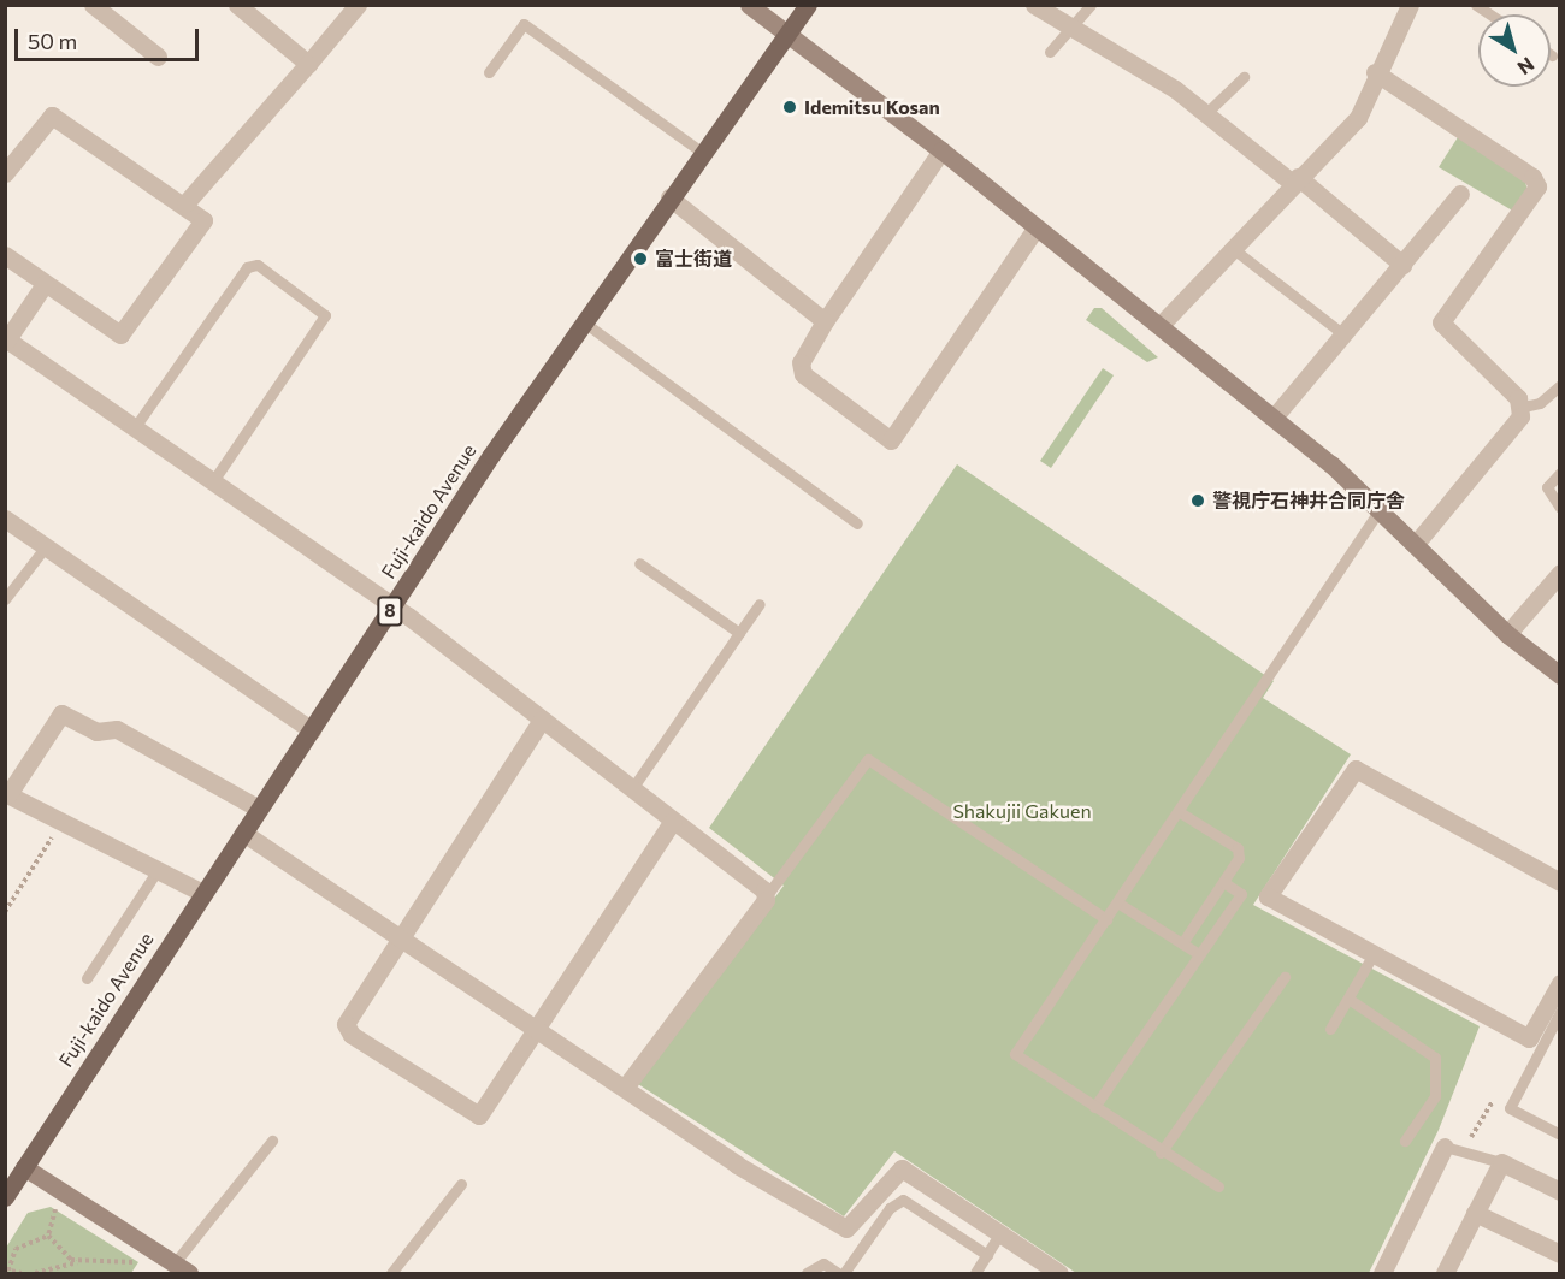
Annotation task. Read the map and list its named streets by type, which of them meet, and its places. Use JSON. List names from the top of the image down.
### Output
{
  "streets": {
    "main road": ["Fuji-kaido Avenue", "8"]
  },
  "parks": ["Shakujii Gakuen"],
  "places": ["Idemitsu Kosan", "富士街道", "警視庁石神井合同庁舎"],
  "scale_bar": "50 m",
  "north": "bottom right"
}
